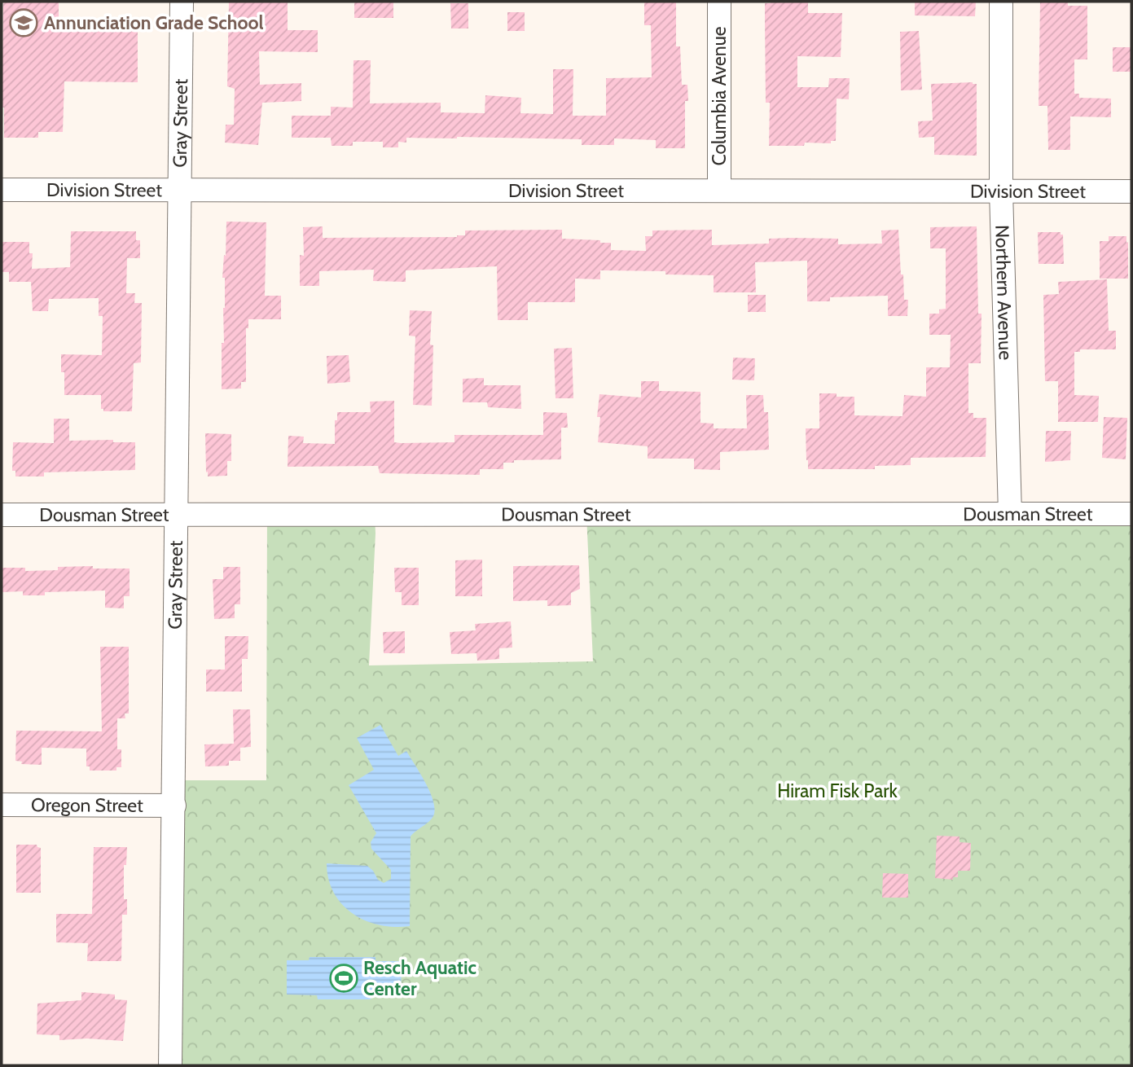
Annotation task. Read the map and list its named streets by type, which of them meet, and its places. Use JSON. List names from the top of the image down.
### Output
{
  "streets": {
    "street": [
      "Columbia Avenue",
      "Gray Street",
      "Division Street",
      "Northern Avenue",
      "Dousman Street",
      "Oregon Street"
    ]
  },
  "crossings": [
    ["Columbia Avenue", "Division Street"],
    ["Gray Street", "Division Street"],
    ["Gray Street", "Dousman Street"],
    ["Gray Street", "Oregon Street"],
    ["Division Street", "Northern Avenue"],
    ["Northern Avenue", "Dousman Street"]
  ],
  "parks": ["Hiram Fisk Park"],
  "places": {
    "school or university": ["Annunciation Grade School"],
    "sports": ["Resch Aquatic Center"]
  }
}
